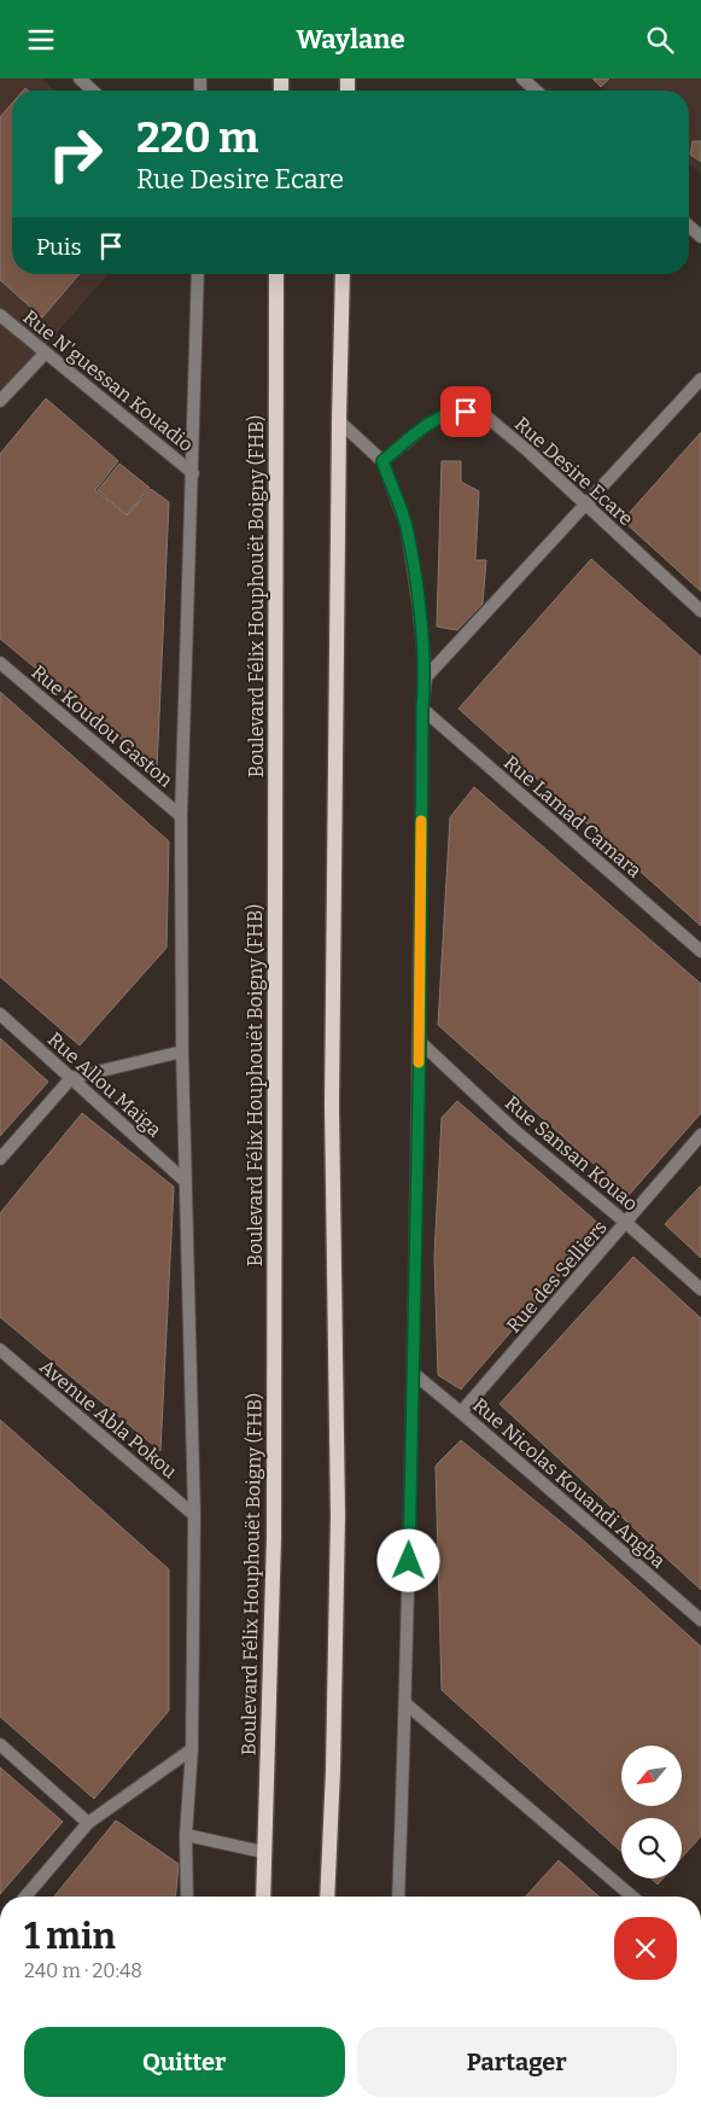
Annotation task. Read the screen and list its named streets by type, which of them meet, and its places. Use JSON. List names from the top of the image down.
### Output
{
  "streets": {
    "main road": ["Boulevard Félix Houphouët Boigny (FHB)"],
    "street": [
      "Rue N'guessan Kouadio",
      "Rue Desire Ecare",
      "Rue Koudou Gaston",
      "Rue Lamad Camara",
      "Rue Allou Maïga",
      "Rue Sansan Kouao",
      "Rue des Selliers",
      "Avenue Abla Pokou",
      "Rue Nicolas Kouandi Angba"
    ]
  },
  "crossings": [
    ["Rue Sansan Kouao", "Rue des Selliers"],
    ["Rue des Selliers", "Rue Nicolas Kouandi Angba"]
  ],
  "north": "bottom left",
  "page": {
    "header": "Waylane",
    "turn": ["220 m", "Rue Desire Ecare"],
    "then": "Puis",
    "heading": ["1 min", "240 m · 20:48"],
    "buttons": ["Quitter", "Partager"]
  }
}
